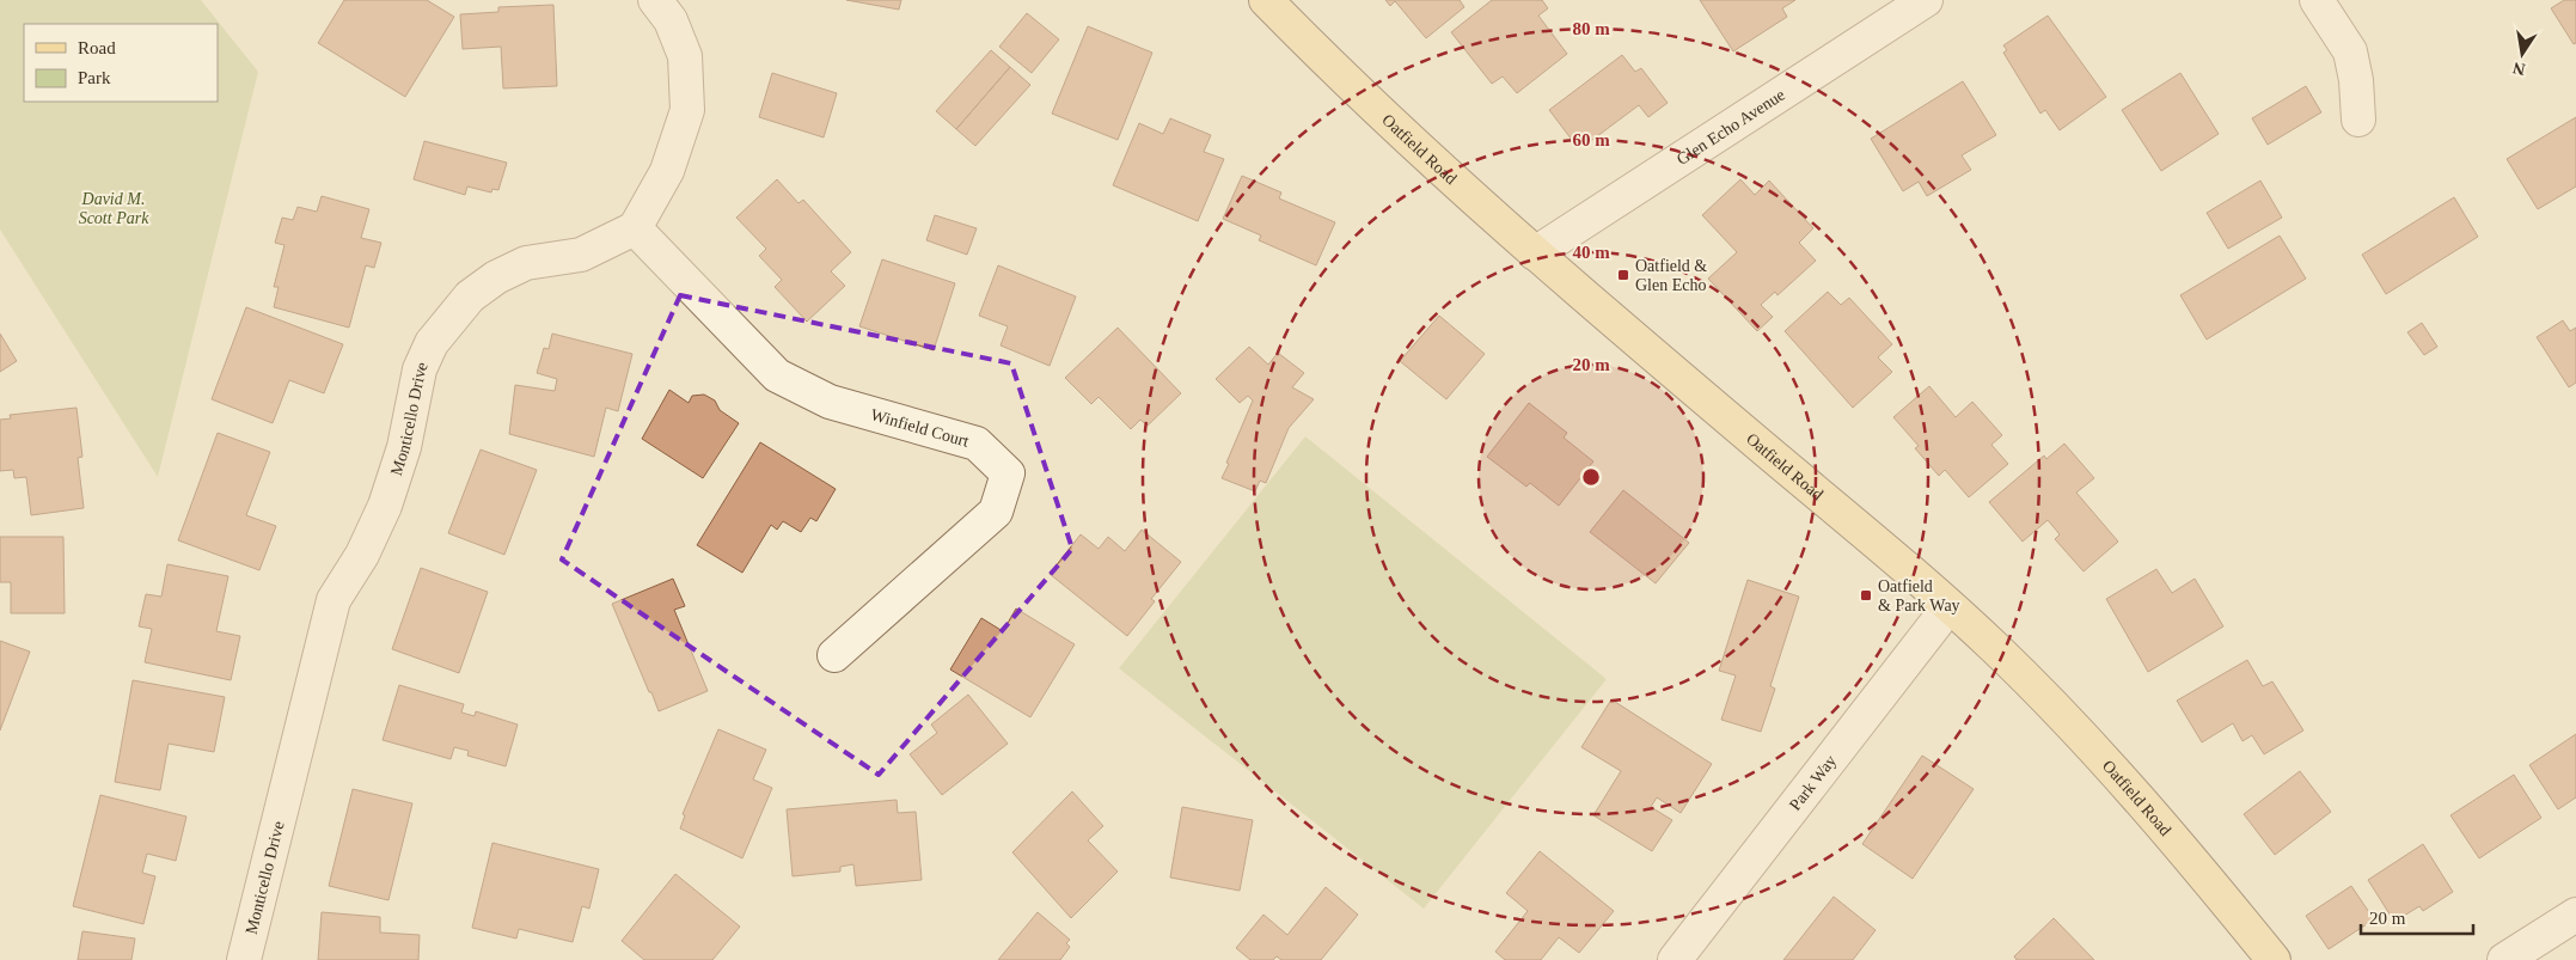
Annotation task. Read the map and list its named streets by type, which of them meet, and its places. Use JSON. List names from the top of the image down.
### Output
{
  "streets": {
    "main road": ["Oatfield Road"],
    "street": [
      "Glen Echo Avenue",
      "Monticello Drive",
      "Winfield Court",
      "Park Way"
    ]
  },
  "crossings": [
    ["Glen Echo Avenue", "Oatfield Road"],
    ["Oatfield Road", "Park Way"],
    ["Monticello Drive", "Winfield Court"]
  ],
  "parks": ["David M. Scott Park"],
  "places": {
    "transit": ["Oatfield & Glen Echo", "Oatfield & Park Way"]
  },
  "legend": ["Road", "Park"],
  "scale_bar": "20 m",
  "north": "bottom",
  "rings": [
    "80 m",
    "60 m",
    "40 m",
    "20 m"
  ]
}
